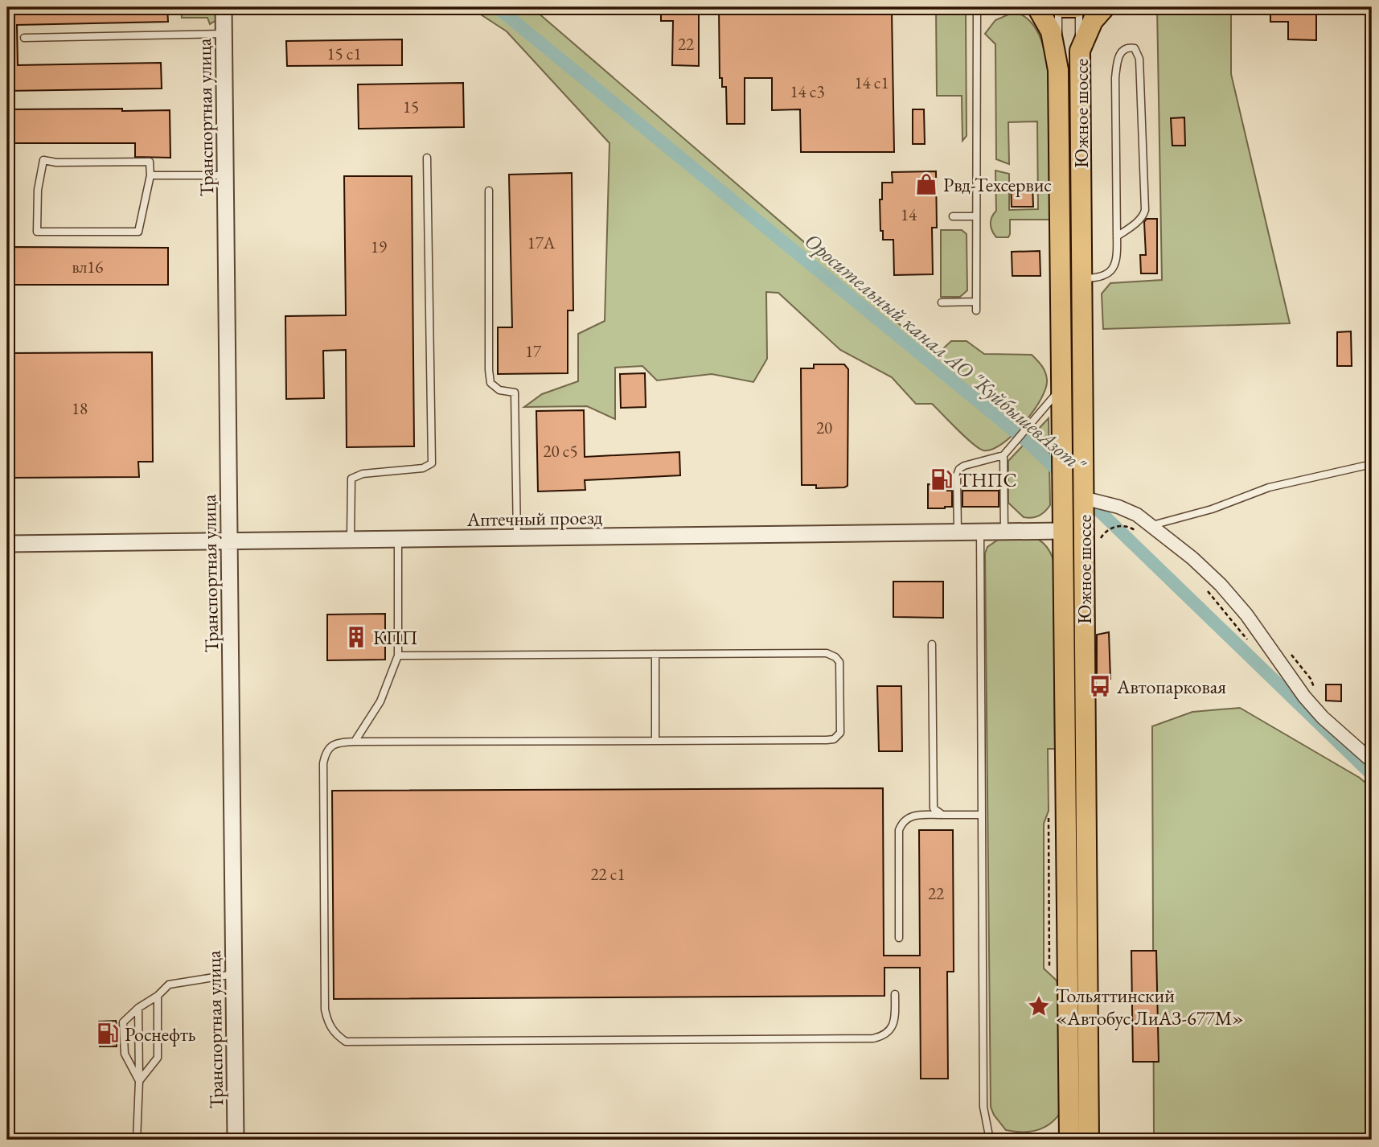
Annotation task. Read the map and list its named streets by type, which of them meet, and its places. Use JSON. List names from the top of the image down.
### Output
{
  "streets": {
    "main road": ["Южное шоссе"],
    "street": ["Транспортная улица", "Аптечный проезд"]
  },
  "crossings": [
    ["Южное шоссе", "Аптечный проезд"],
    ["Транспортная улица", "Аптечный проезд"]
  ],
  "water": ["Оросительный канал АО \"КуйбышевАзот\""],
  "places": {
    "shop": ["Рвд-Техсервис"],
    "fuel station": ["ТНПС", "Роснефть"],
    "building": ["КПП"],
    "bus stop": ["Автопарковая"],
    "place": ["Тольяттинский «Автобус ЛиАЗ-677М»"]
  },
  "house_numbers": [
    "22",
    "15 с1",
    "14 с1",
    "14 с3",
    "15",
    "14",
    "17А",
    "19",
    "вл16",
    "17",
    "18",
    "20",
    "20 с5",
    "22 с1",
    "22"
  ]
}
